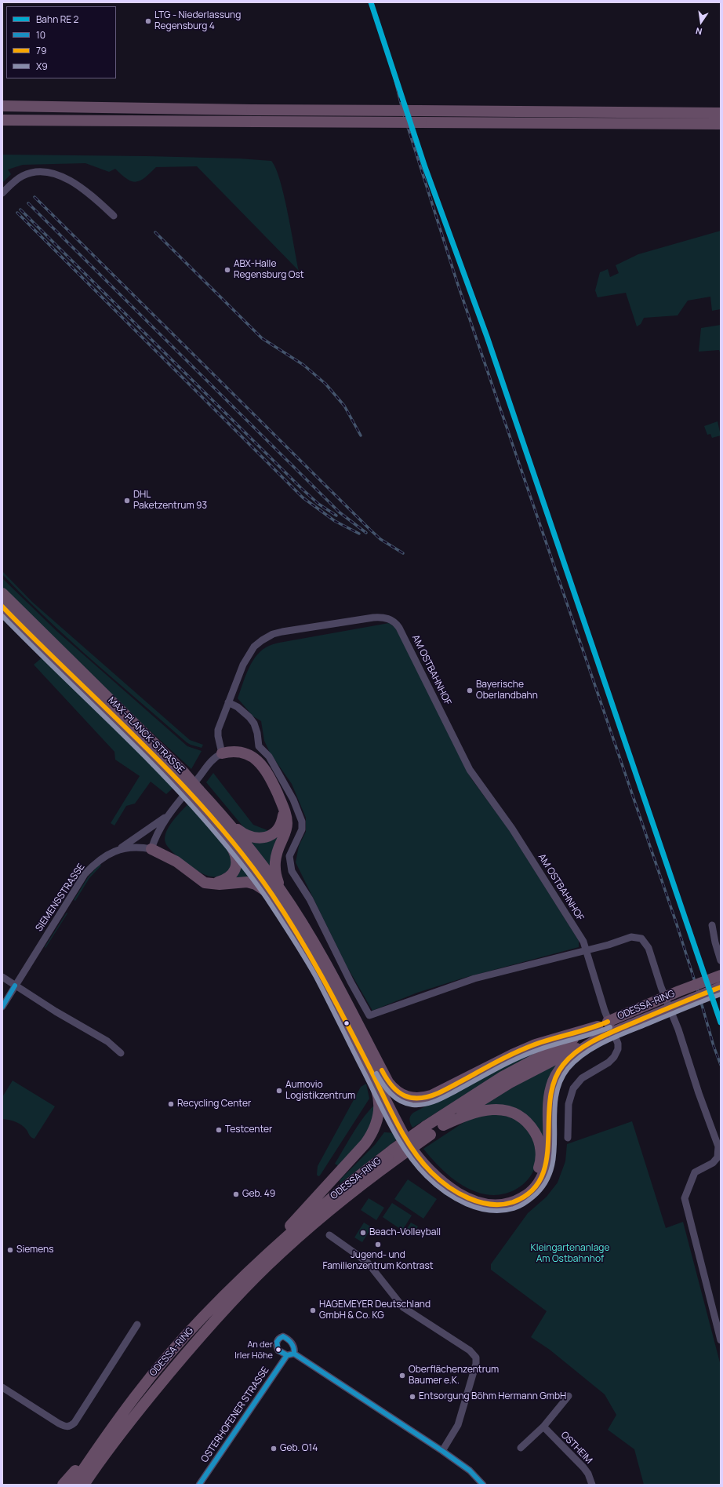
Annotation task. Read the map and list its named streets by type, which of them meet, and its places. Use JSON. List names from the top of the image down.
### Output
{
  "streets": {
    "highway": ["MAX-PLANCK-STRASSE", "ODESSA-RING"],
    "street": [
      "AM OSTBAHNHOF",
      "SIEMENSSTRASSE",
      "OSTERHOFENER STRASSE",
      "OSTHEIM"
    ]
  },
  "parks": ["Kleingartenanlage Am Ostbahnhof"],
  "places": [
    "LTG - Niederlassung Regensburg 4",
    "ABX-Halle Regensburg Ost",
    "DHL Paketzentrum 93",
    "Bayerische Oberlandbahn",
    "Aumovio Logistikzentrum",
    "Recycling Center",
    "Testcenter",
    "Geb. 49",
    "Beach-Volleyball",
    "Jugend- und Familienzentrum Kontrast",
    "Siemens",
    "HAGEMEYER Deutschland GmbH & Co. KG",
    "An der Irler Höhe",
    "Oberflächenzentrum Baumer e.K.",
    "Entsorgung Böhm Hermann GmbH",
    "Geb. O14"
  ],
  "lines": ["transit line 79", "transit line X9", "transit line 10"],
  "legend": [
    "Bahn RE 2",
    "10",
    "79",
    "X9"
  ],
  "north": "bottom"
}
